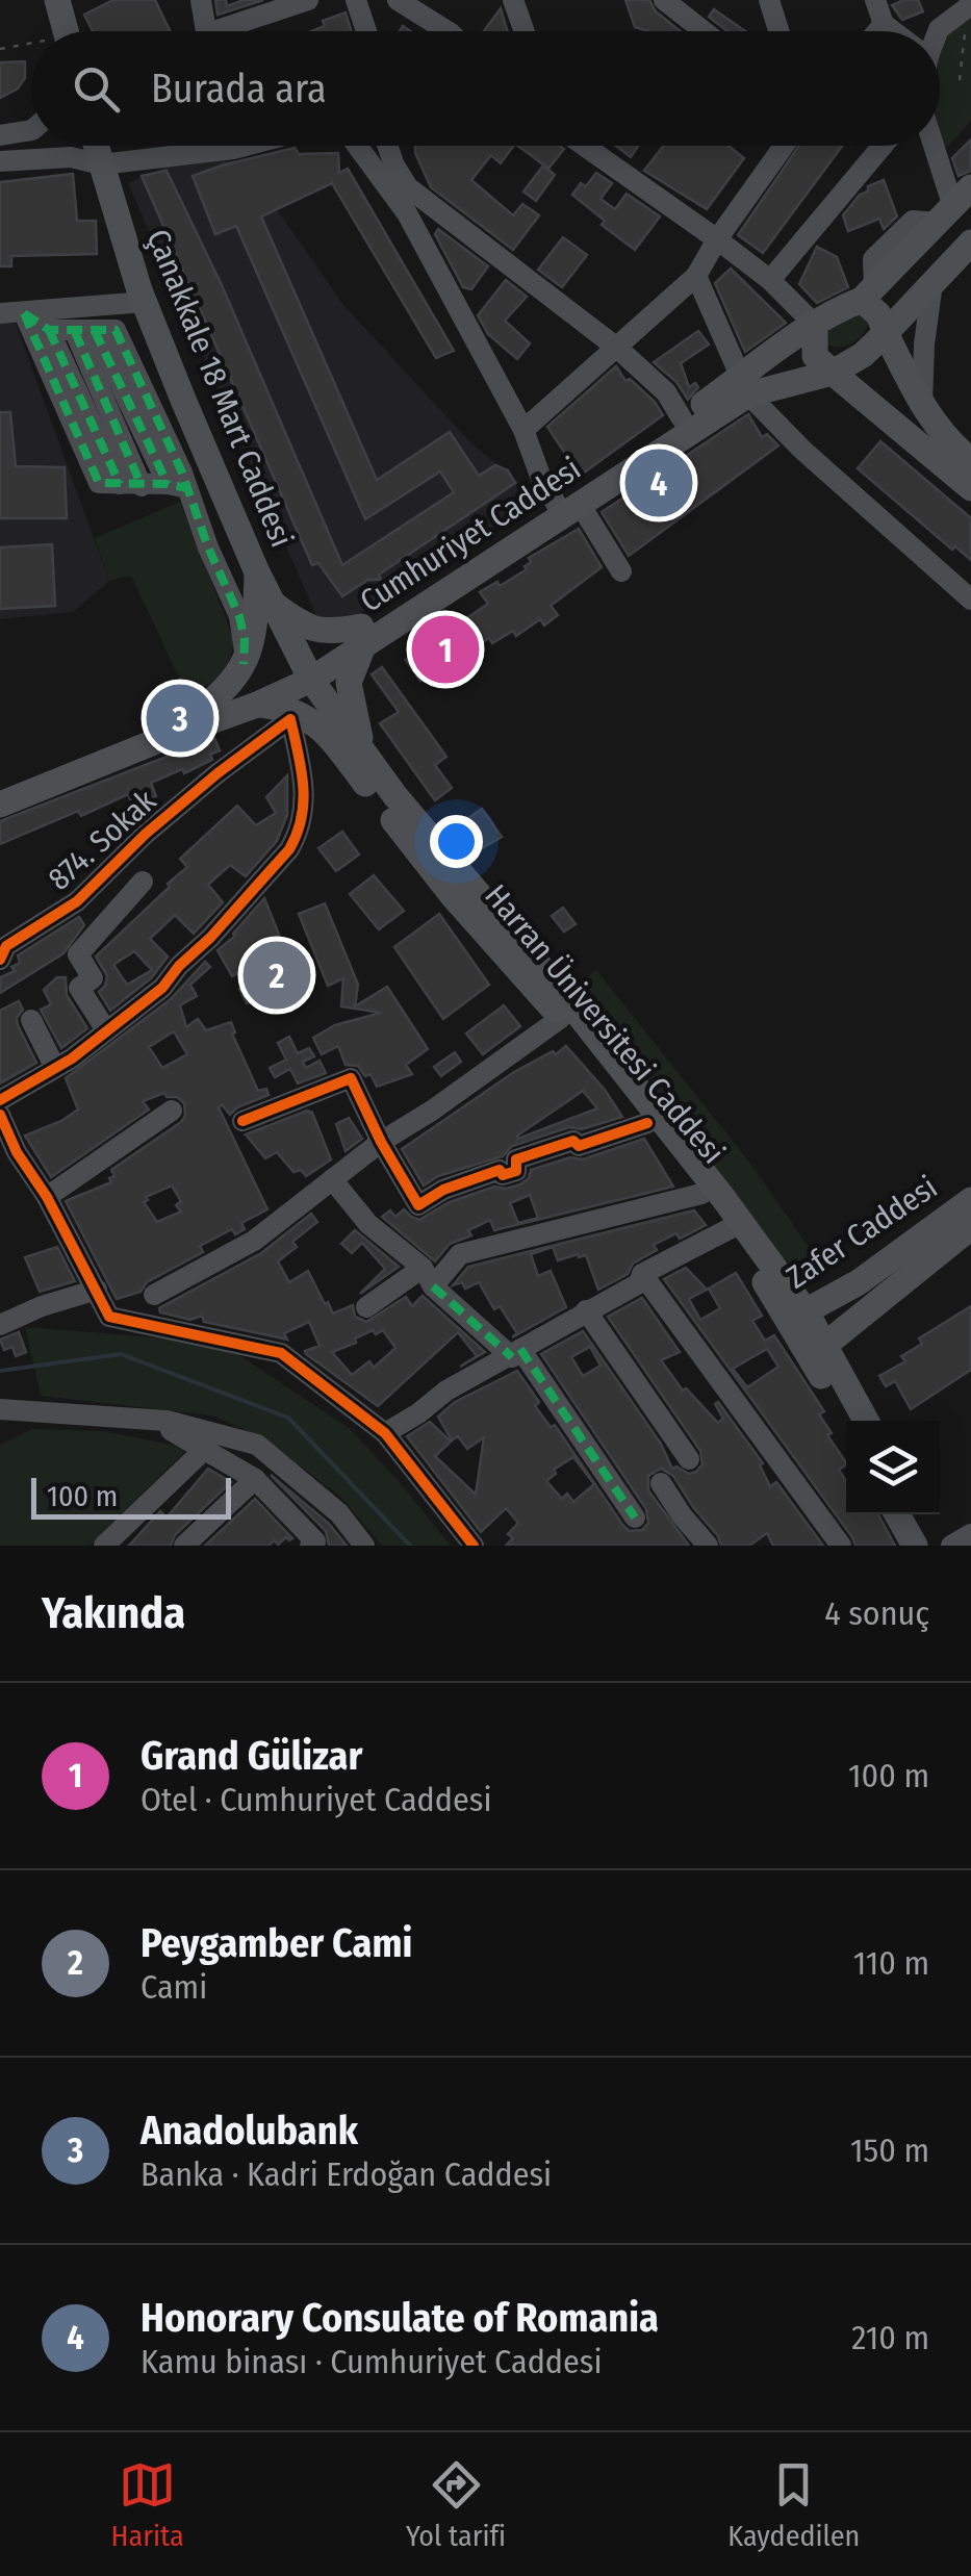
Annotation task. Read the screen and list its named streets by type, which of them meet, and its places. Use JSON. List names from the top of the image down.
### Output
{
  "streets": {
    "main road": [
      "Çanakkale 18 Mart Caddesi",
      "Cumhuriyet Caddesi",
      "Harran Üniversitesi Caddesi",
      "Zafer Caddesi"
    ],
    "street": ["874. Sokak"]
  },
  "crossings": [
    ["Çanakkale 18 Mart Caddesi", "Cumhuriyet Caddesi"],
    ["Çanakkale 18 Mart Caddesi", "Harran Üniversitesi Caddesi"],
    ["Cumhuriyet Caddesi", "Harran Üniversitesi Caddesi"],
    ["Harran Üniversitesi Caddesi", "Zafer Caddesi"]
  ],
  "scale_bar": "100 m",
  "page": {
    "search": "Burada ara",
    "pins": [
      "4",
      "1",
      "3",
      "2"
    ],
    "scale": "100 m",
    "heading": ["Yakında", "4 sonuç"],
    "list": [
      {
        "mark": "1",
        "name": "Grand Gülizar",
        "note": "Otel · Cumhuriyet Caddesi",
        "value": "100 m"
      },
      {
        "mark": "2",
        "name": "Peygamber Cami",
        "note": "Cami",
        "value": "110 m"
      },
      {
        "mark": "3",
        "name": "Anadolubank",
        "note": "Banka · Kadri Erdoğan Caddesi",
        "value": "150 m"
      },
      {
        "mark": "4",
        "name": "Honorary Consulate of Romania",
        "note": "Kamu binası · Cumhuriyet Caddesi",
        "value": "210 m"
      }
    ],
    "nav": ["Harita", "Yol tarifi", "Kaydedilen"]
  }
}
